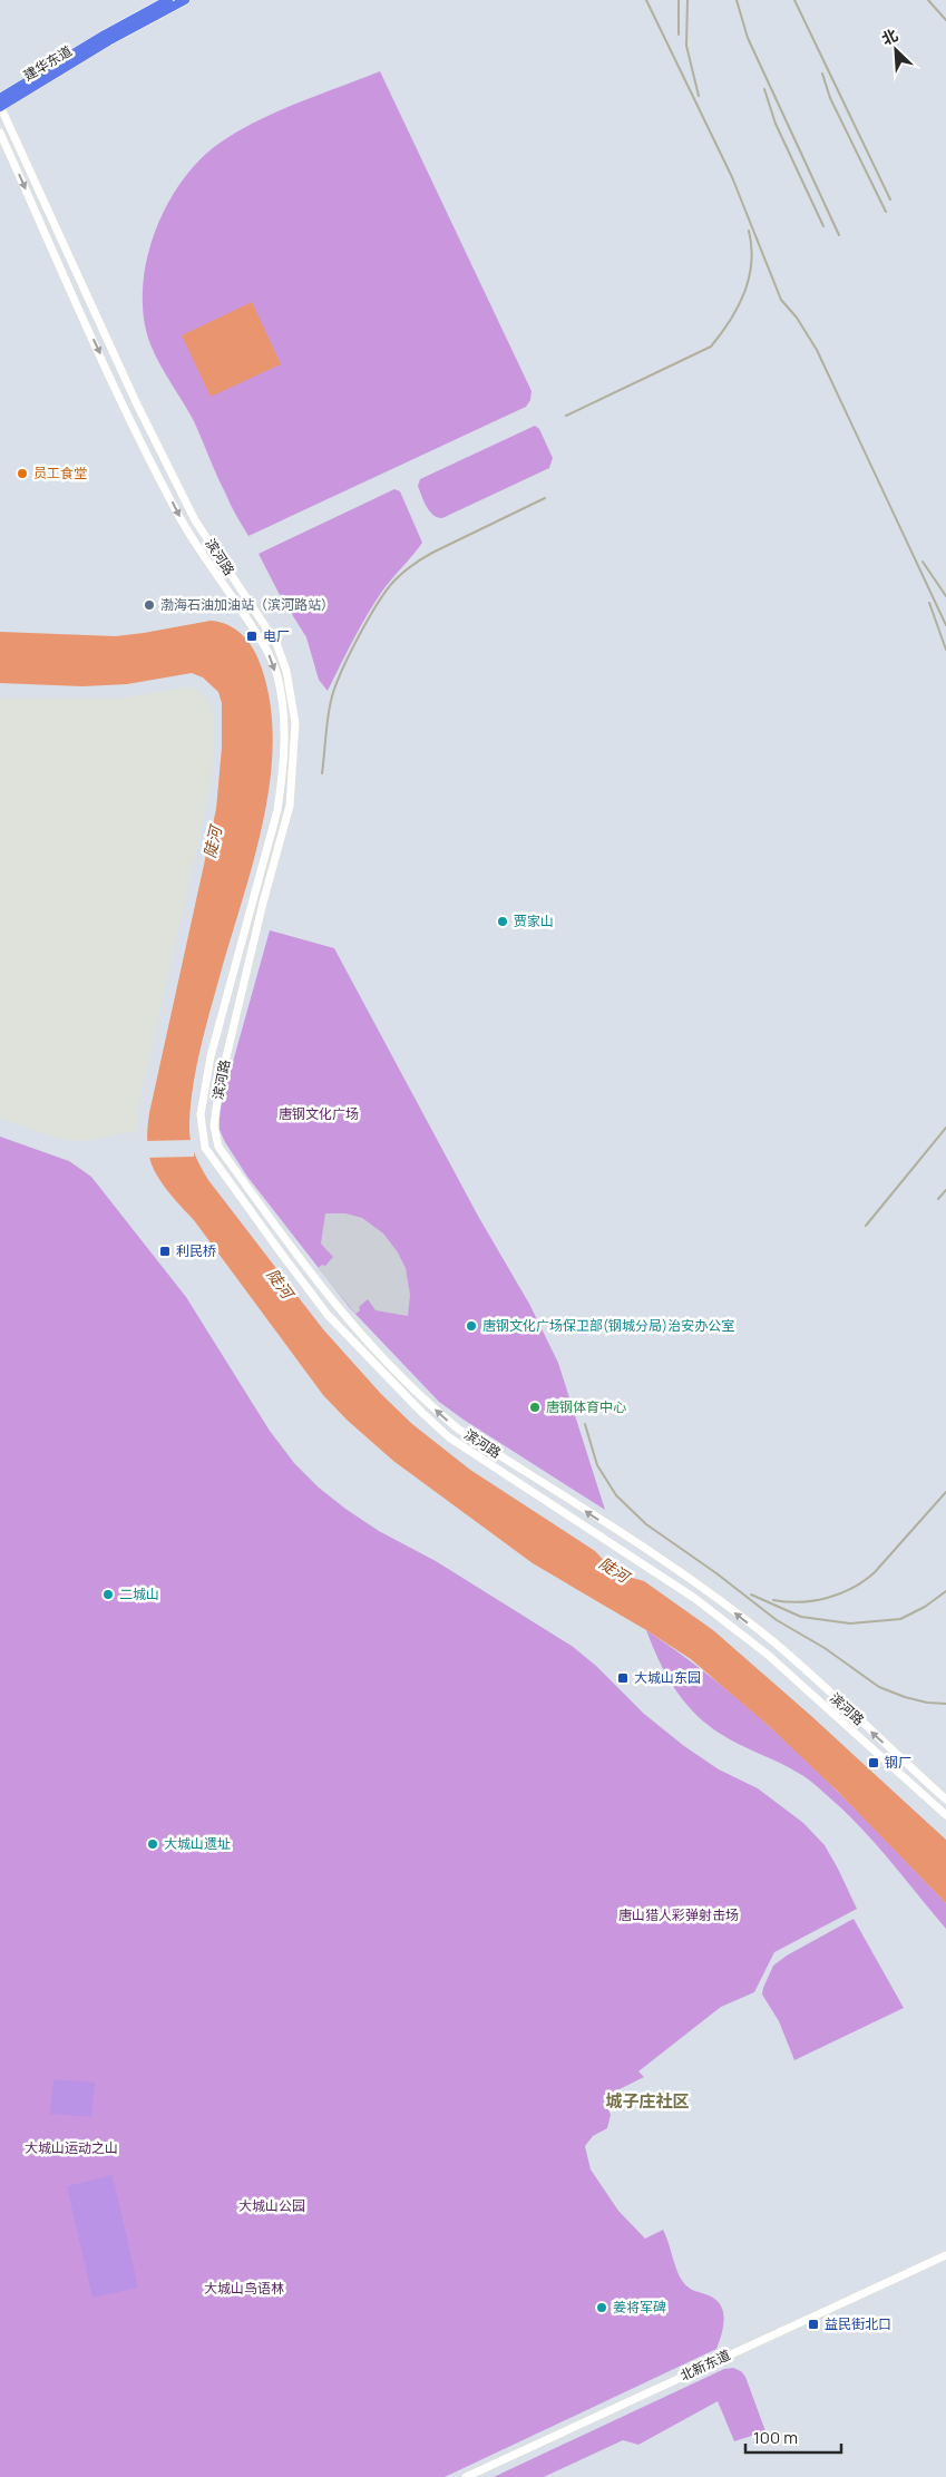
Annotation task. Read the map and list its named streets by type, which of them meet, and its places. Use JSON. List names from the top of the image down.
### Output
{
  "streets": {
    "main road": ["建华东道", "滨河路", "北新东道"]
  },
  "crossings": [
    ["建华东道", "滨河路"]
  ],
  "districts": ["城子庄社区"],
  "water": ["陡河"],
  "parks": [
    "唐钢文化广场",
    "唐山猎人彩弹射击场",
    "大城山运动之山",
    "大城山公园",
    "大城山鸟语林"
  ],
  "places": {
    "other": [
      "员工食堂",
      "渤海石油加油站（滨河路站）",
      "贾家山",
      "唐钢文化广场保卫部(钢城分局)治安办公室",
      "唐钢体育中心",
      "二城山",
      "大城山遗址",
      "姜将军碑"
    ],
    "transit": [
      "电厂",
      "利民桥",
      "大城山东园",
      "钢厂",
      "益民街北口"
    ]
  },
  "scale_bar": "100 m",
  "north": "top left"
}
